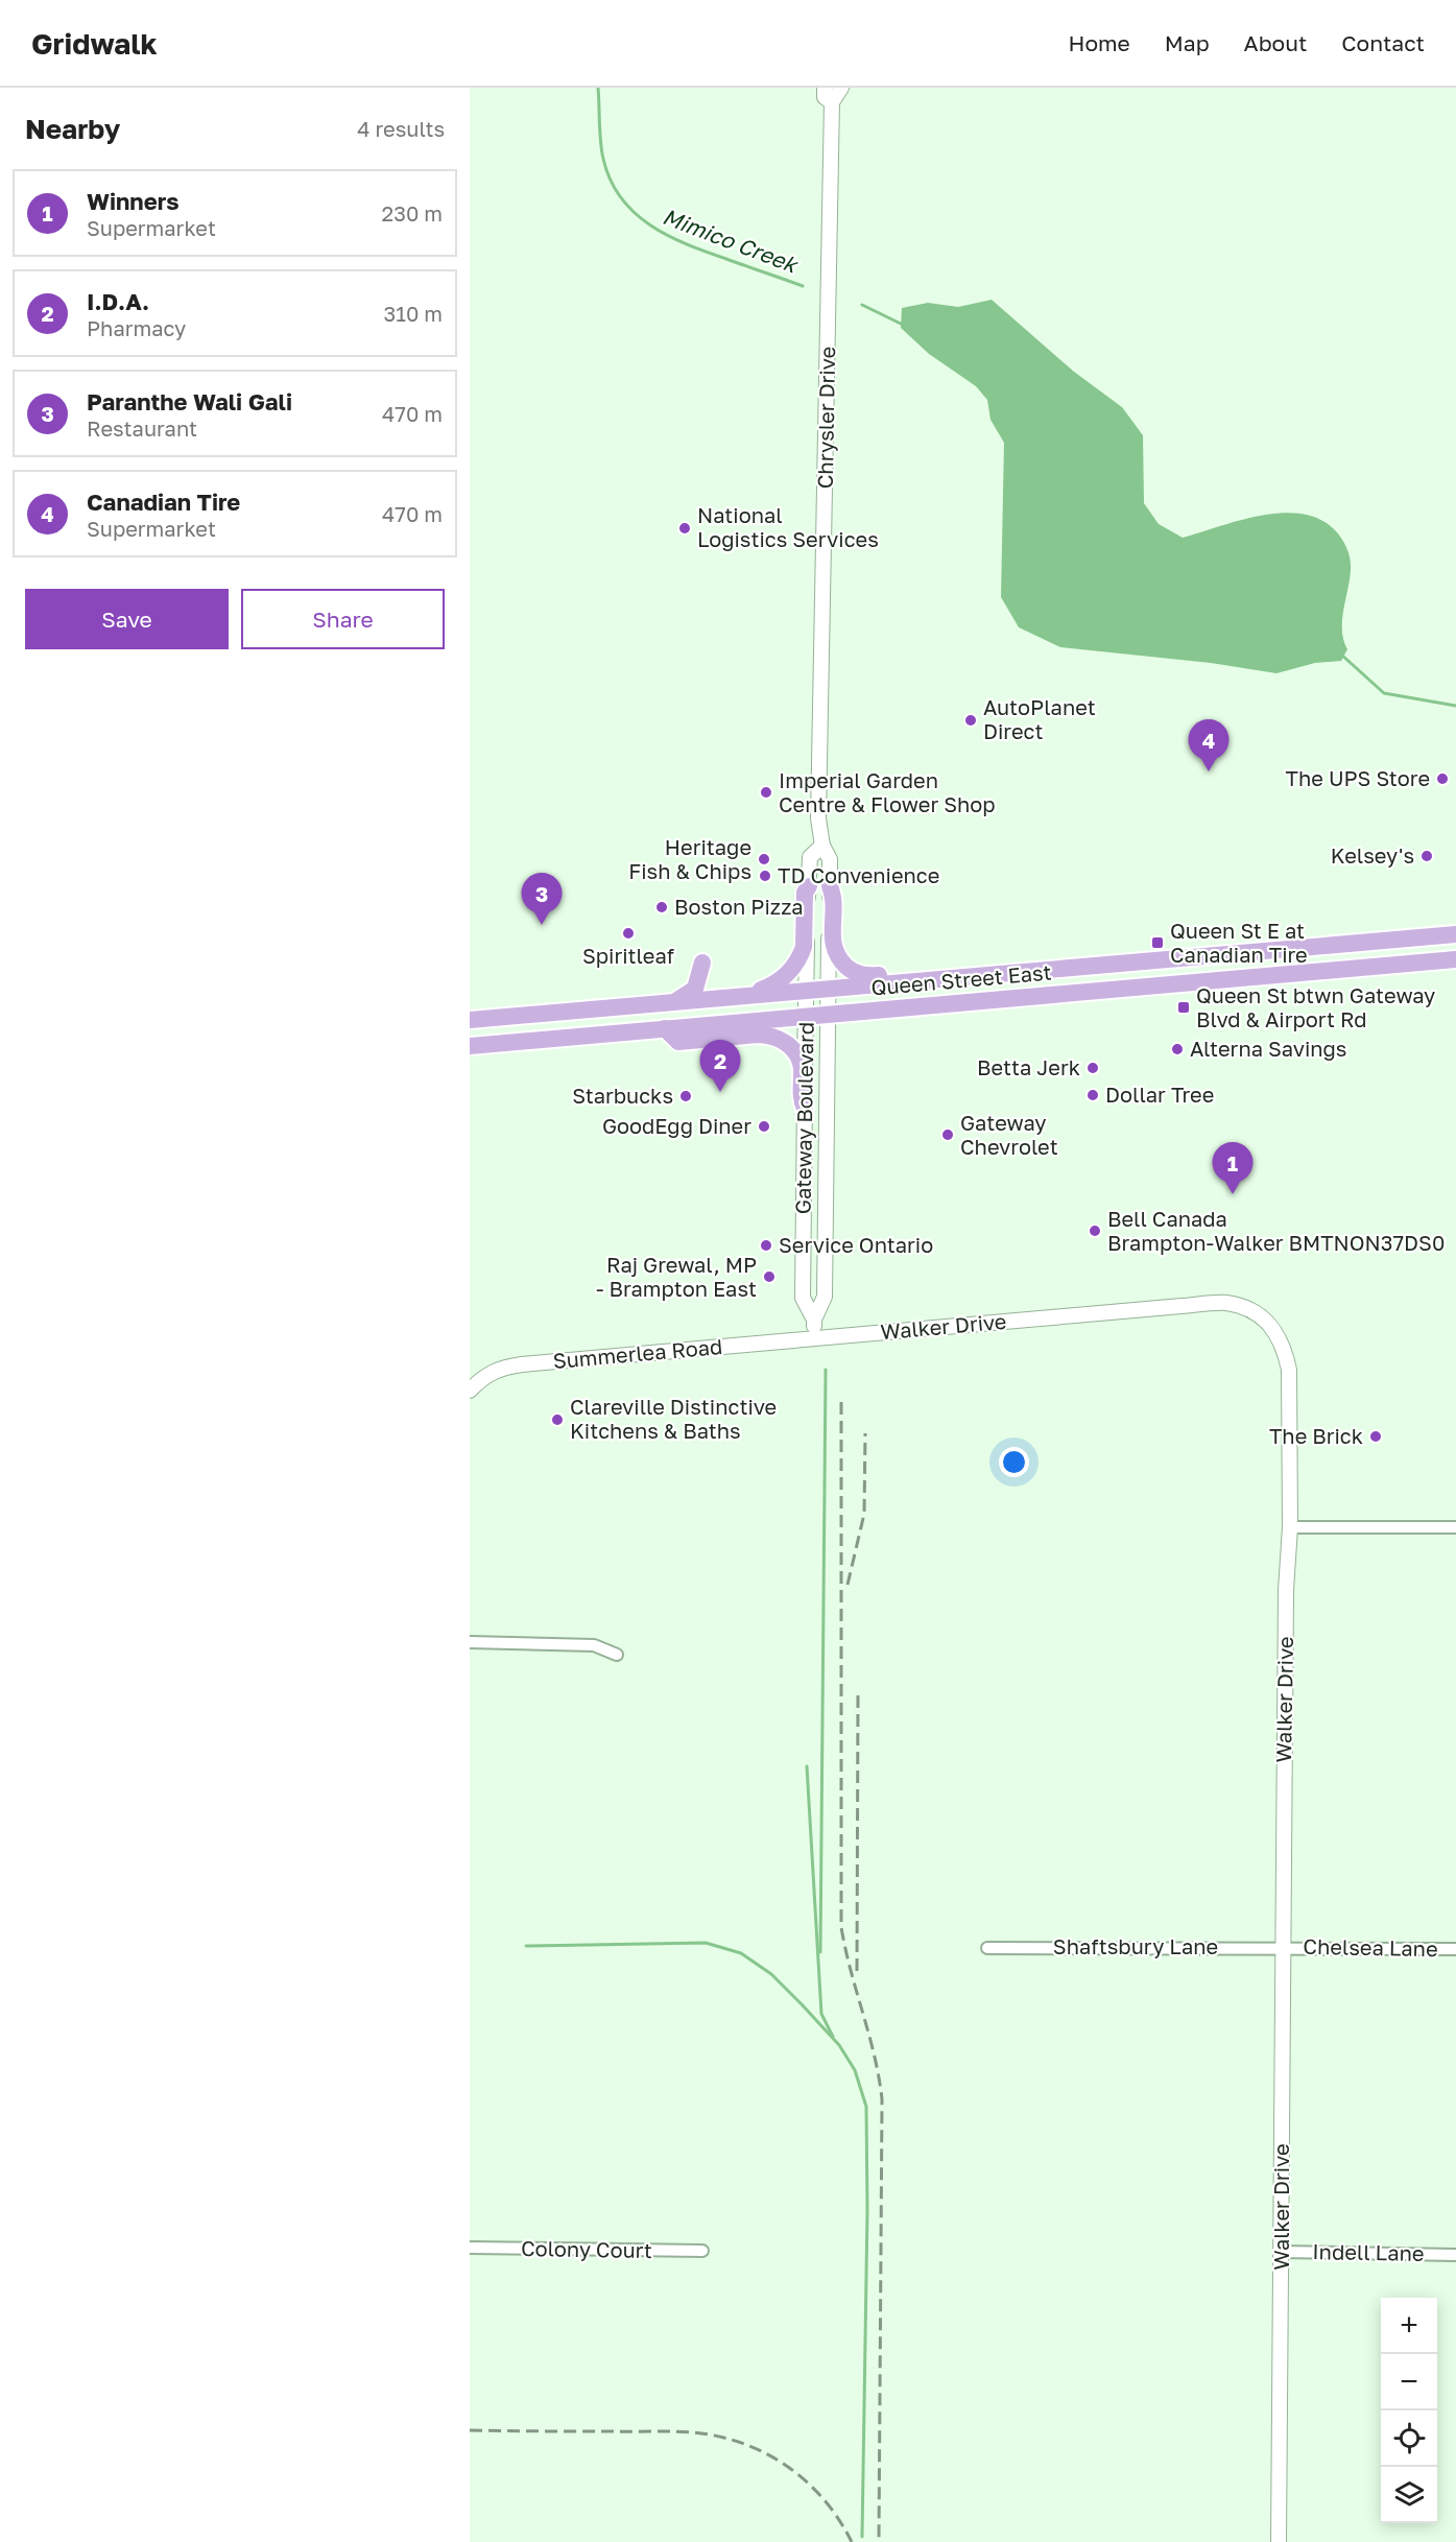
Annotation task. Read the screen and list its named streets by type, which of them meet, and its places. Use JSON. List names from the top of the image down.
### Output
{
  "streets": {
    "main road": ["Queen Street East"],
    "street": [
      "Chrysler Drive",
      "Gateway Boulevard",
      "Walker Drive",
      "Summerlea Road",
      "Shaftsbury Lane",
      "Chelsea Lane",
      "Colony Court",
      "Indell Lane"
    ]
  },
  "crossings": [
    ["Chrysler Drive", "Queen Street East"],
    ["Chrysler Drive", "Gateway Boulevard"],
    ["Queen Street East", "Gateway Boulevard"],
    ["Gateway Boulevard", "Walker Drive"],
    ["Gateway Boulevard", "Summerlea Road"],
    ["Walker Drive", "Summerlea Road"],
    ["Walker Drive", "Shaftsbury Lane"],
    ["Walker Drive", "Chelsea Lane"],
    ["Walker Drive", "Indell Lane"],
    ["Shaftsbury Lane", "Chelsea Lane"]
  ],
  "water": ["Mimico Creek"],
  "places": {
    "other": [
      "National Logistics Services",
      "AutoPlanet Direct",
      "The UPS Store",
      "Imperial Garden Centre & Flower Shop",
      "Kelsey's",
      "Heritage Fish & Chips",
      "TD Convenience",
      "Boston Pizza",
      "Spiritleaf",
      "Alterna Savings",
      "Betta Jerk",
      "Dollar Tree",
      "Starbucks",
      "GoodEgg Diner",
      "Gateway Chevrolet",
      "Bell Canada Brampton-Walker BMTNON37DS0",
      "Service Ontario",
      "Raj Grewal, MP - Brampton East",
      "Clareville Distinctive Kitchens & Baths",
      "The Brick"
    ],
    "transit": ["Queen St E at Canadian Tire", "Queen St btwn Gateway Blvd & Airport Rd"]
  },
  "page": {
    "header": "Gridwalk",
    "nav": [
      "Home",
      "Map",
      "About",
      "Contact"
    ],
    "heading": ["Nearby", "4 results"],
    "list": [
      {
        "mark": "1",
        "name": "Winners",
        "note": "Supermarket",
        "value": "230 m"
      },
      {
        "mark": "2",
        "name": "I.D.A.",
        "note": "Pharmacy",
        "value": "310 m"
      },
      {
        "mark": "3",
        "name": "Paranthe Wali Gali",
        "note": "Restaurant",
        "value": "470 m"
      },
      {
        "mark": "4",
        "name": "Canadian Tire",
        "note": "Supermarket",
        "value": "470 m"
      }
    ],
    "buttons": ["Save", "Share"],
    "pins": [
      "4",
      "3",
      "2",
      "1"
    ],
    "map_buttons": ["+", "−"]
  }
}
